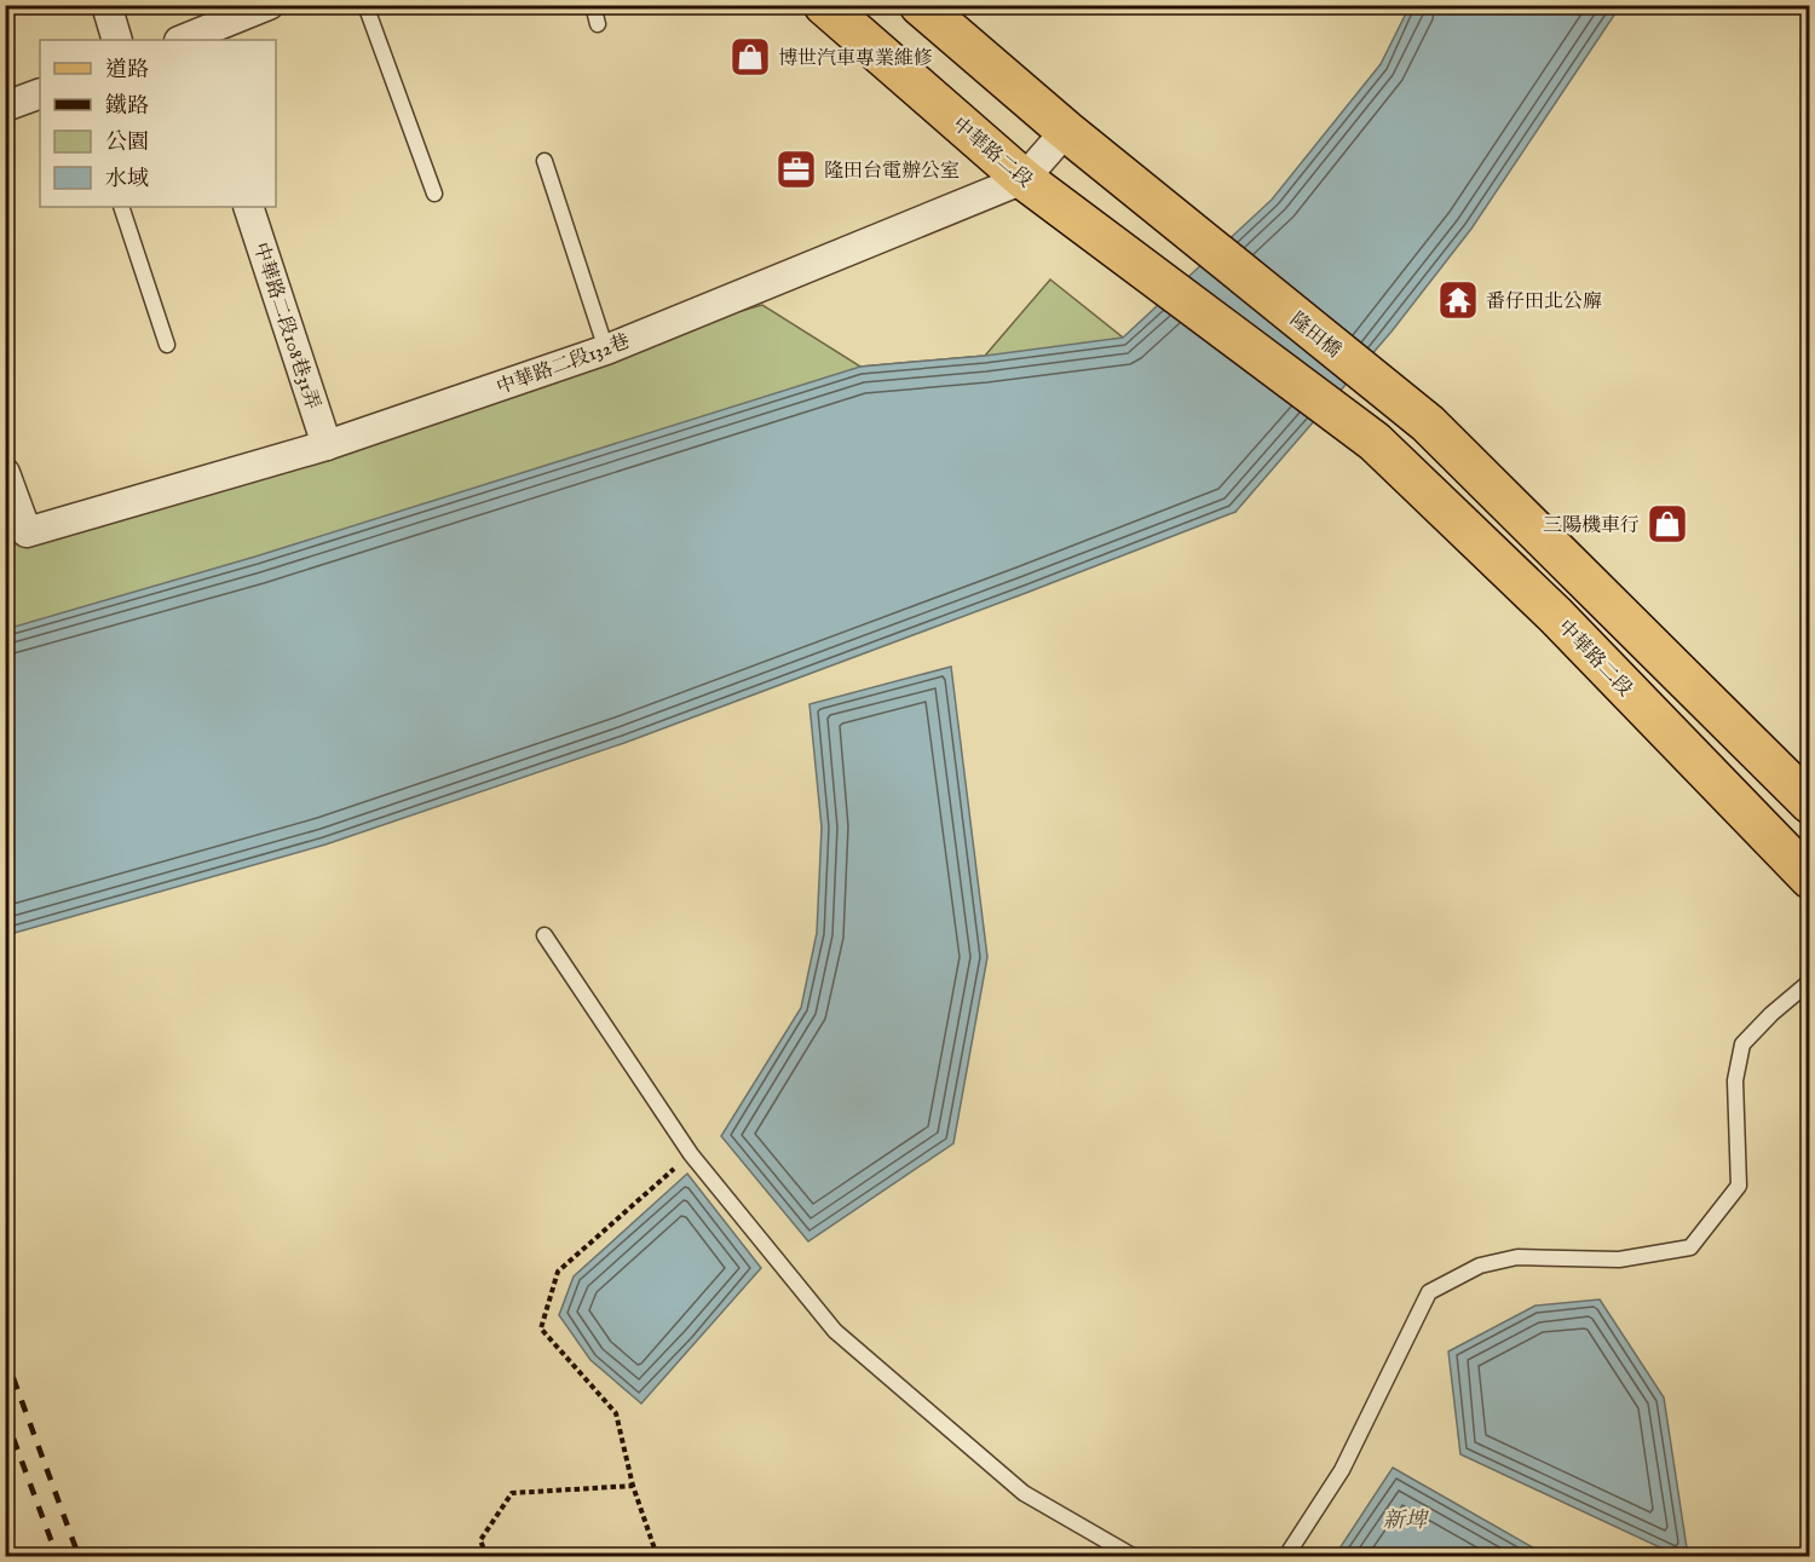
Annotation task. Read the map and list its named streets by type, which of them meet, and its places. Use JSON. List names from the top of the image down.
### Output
{
  "streets": {
    "main road": ["中華路二段", "隆田橋"],
    "street": ["中華路二段108巷31弄", "中華路二段132巷"]
  },
  "crossings": [
    ["中華路二段", "中華路二段132巷"],
    ["中華路二段108巷31弄", "中華路二段132巷"],
    ["隆田橋", "中華路二段132巷"]
  ],
  "water": ["新埤"],
  "places": {
    "shop": ["博世汽車專業維修", "三陽機車行"],
    "office": ["隆田台電辦公室"],
    "temple": ["番仔田北公廨"]
  },
  "legend": [
    "道路",
    "鐵路",
    "公園",
    "水域"
  ]
}
